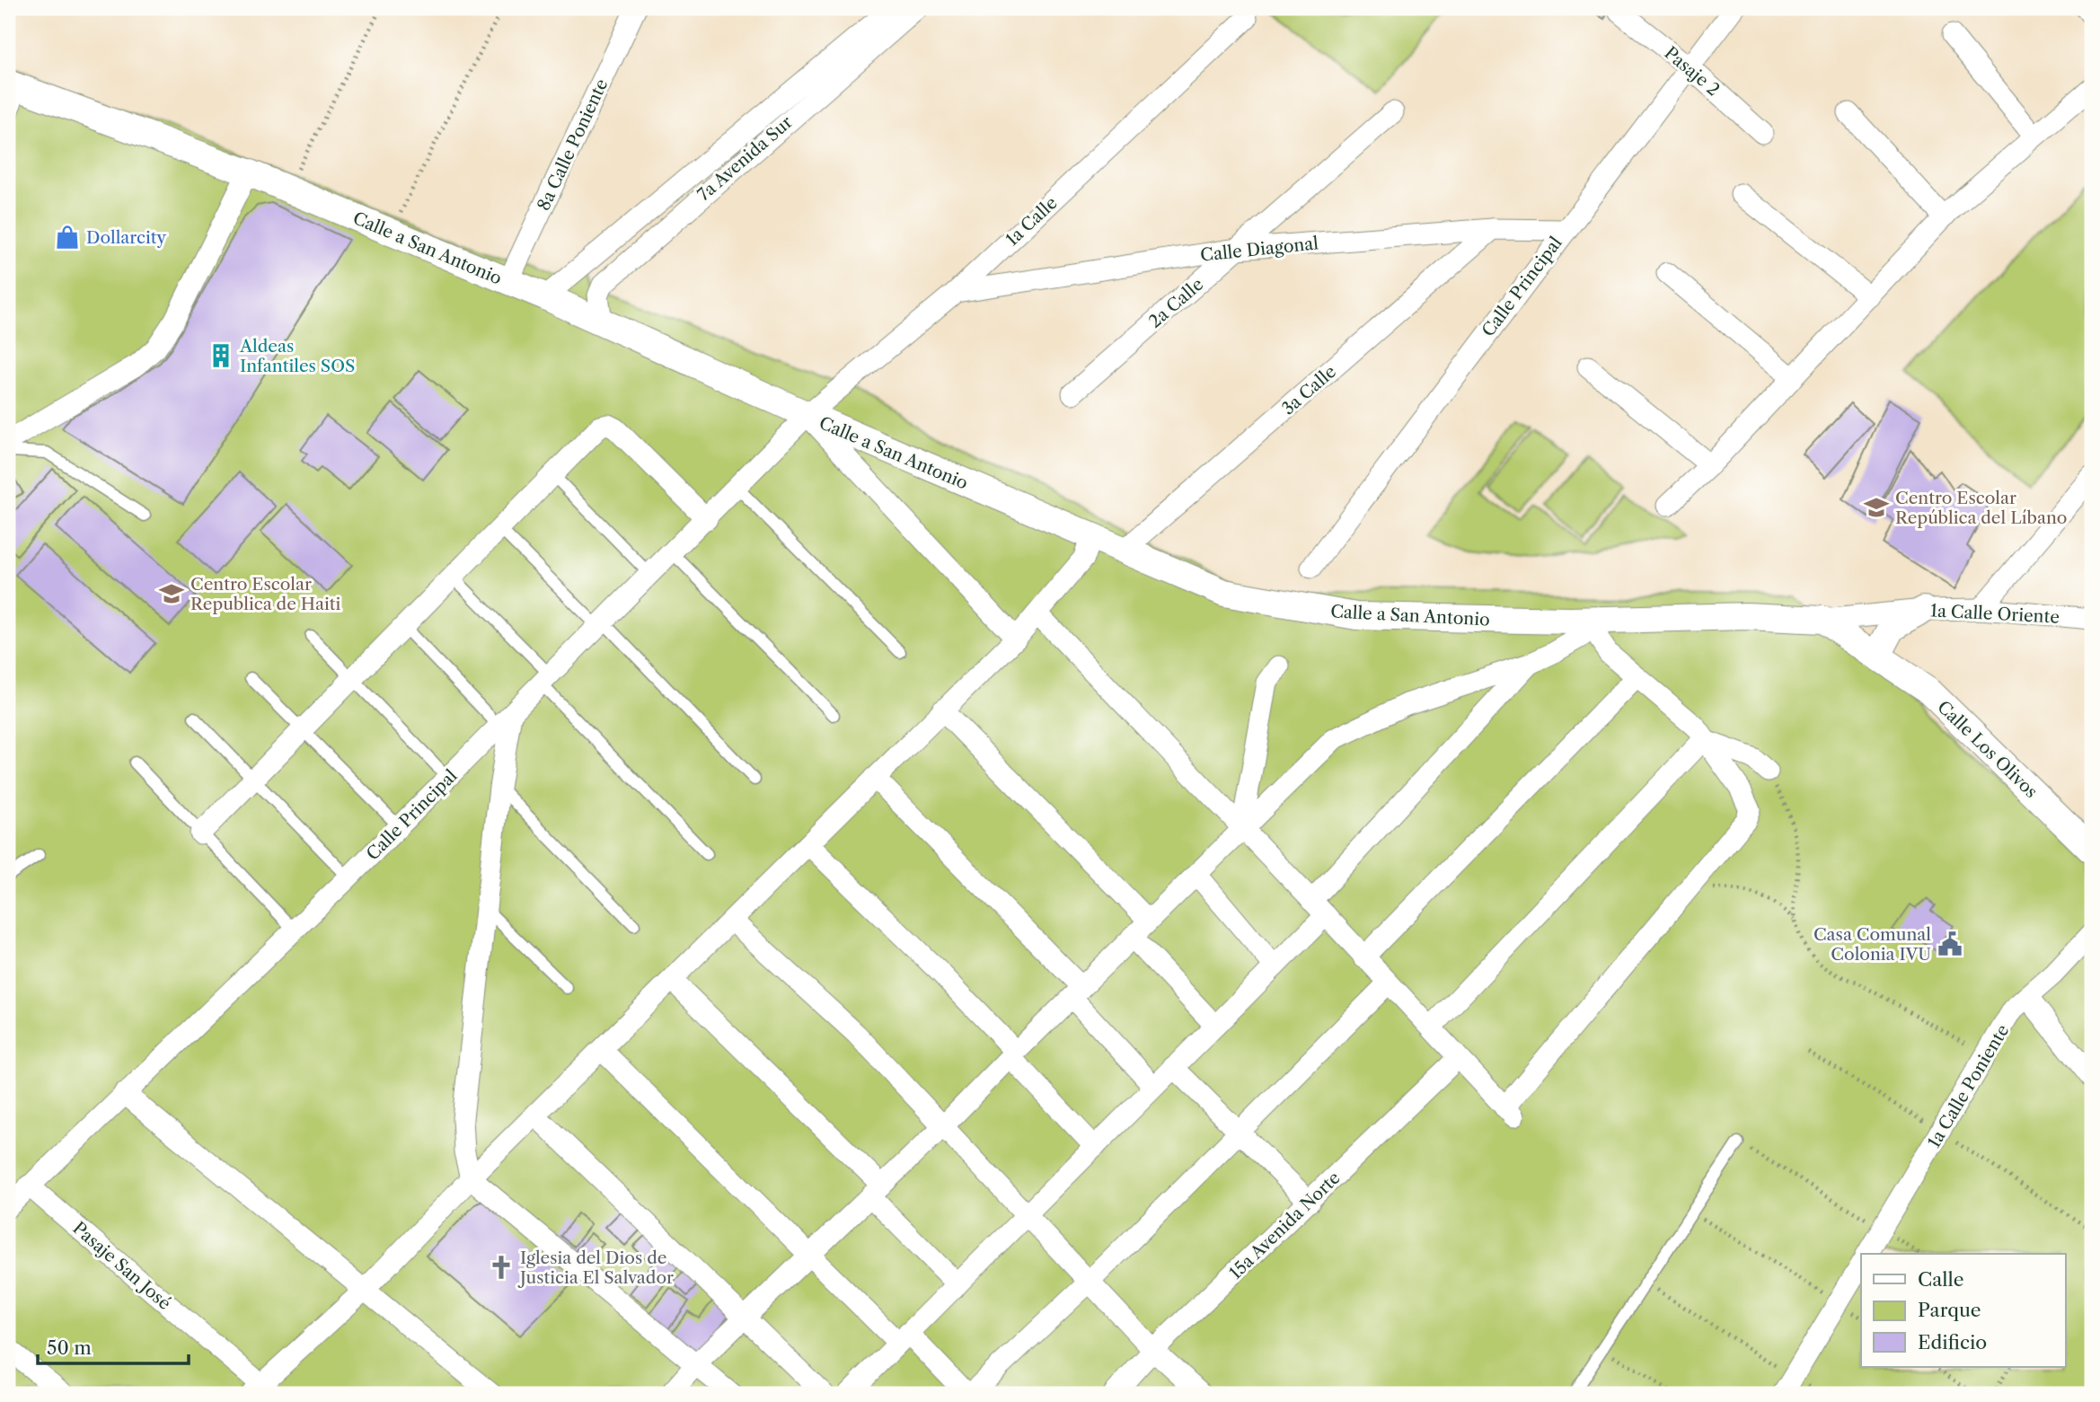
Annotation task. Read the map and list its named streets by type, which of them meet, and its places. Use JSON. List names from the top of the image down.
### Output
{
  "streets": {
    "street": [
      "Pasaje 2",
      "8a Calle Poniente",
      "7a Avenida Sur",
      "1a Calle",
      "Calle a San Antonio",
      "Calle Diagonal",
      "Calle Principal",
      "2a Calle",
      "3a Calle",
      "1a Calle Oriente",
      "Calle Los Olivos",
      "1a Calle Poniente",
      "15a Avenida Norte",
      "Pasaje San José"
    ]
  },
  "crossings": [
    ["Pasaje 2", "Calle Principal"],
    ["8a Calle Poniente", "Calle a San Antonio"],
    ["7a Avenida Sur", "Calle a San Antonio"],
    ["1a Calle", "Calle a San Antonio"],
    ["1a Calle", "Calle Diagonal"],
    ["1a Calle", "Calle Principal"],
    ["Calle a San Antonio", "Calle Principal"],
    ["Calle a San Antonio", "3a Calle"],
    ["Calle a San Antonio", "1a Calle Oriente"],
    ["Calle a San Antonio", "Calle Los Olivos"],
    ["Calle Diagonal", "Calle Principal"],
    ["Calle Diagonal", "2a Calle"],
    ["Calle Diagonal", "3a Calle"],
    ["Calle Principal", "Pasaje San José"],
    ["1a Calle Oriente", "Calle Los Olivos"]
  ],
  "places": {
    "shop": ["Dollarcity"],
    "building": ["Aldeas Infantiles SOS"],
    "school or university": ["Centro Escolar República del Líbano", "Centro Escolar Republica de Haiti"],
    "public building": ["Casa Comunal Colonia IVU"],
    "church": ["Iglesia del Dios de Justicia El Salvador"]
  },
  "legend": ["Calle", "Parque", "Edificio"],
  "scale_bar": "50 m"
}
